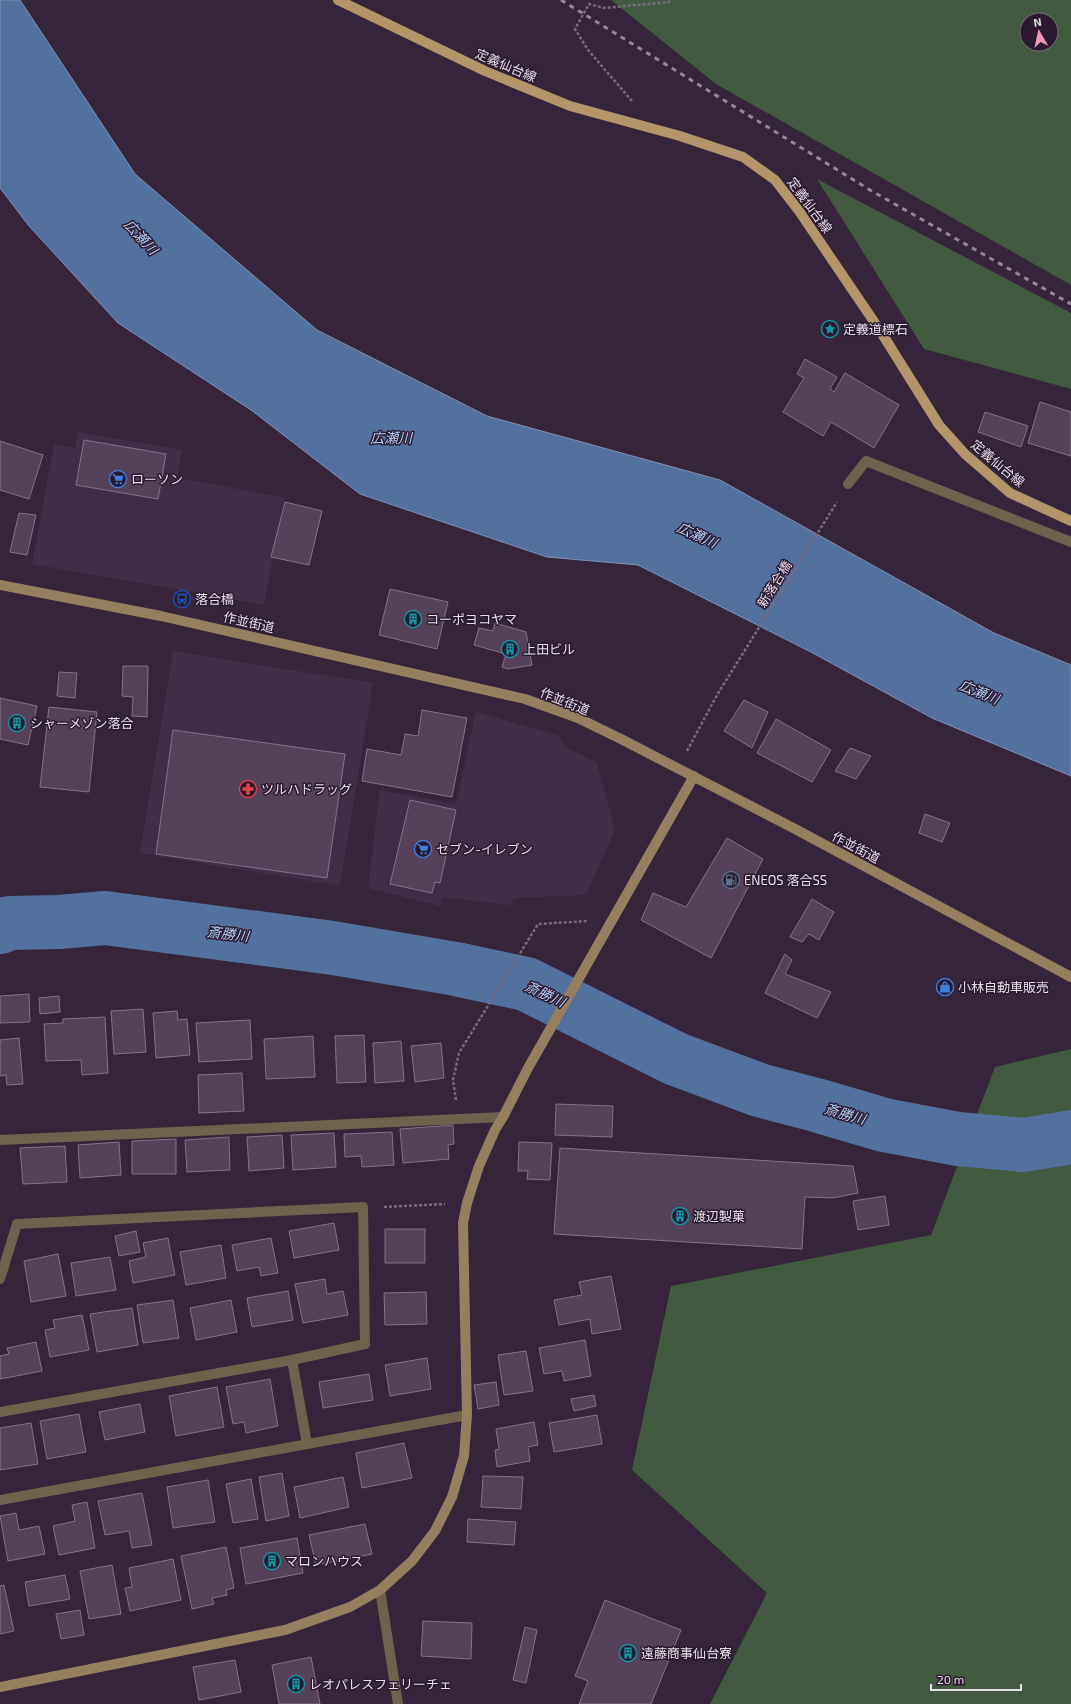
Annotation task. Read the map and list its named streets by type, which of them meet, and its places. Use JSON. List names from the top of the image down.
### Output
{
  "streets": {
    "main road": ["定義仙台線"],
    "street": ["作並街道"],
    "path": ["新落合橋"]
  },
  "water": ["広瀬川", "斎勝川"],
  "places": {
    "place": ["定義道標石"],
    "supermarket": ["ローソン", "セブン-イレブン"],
    "bus stop": ["落合橋"],
    "building": [
      "コーポヨコヤマ",
      "上田ビル",
      "シャーメゾン落合",
      "渡辺製菓",
      "マロンハウス",
      "遠藤商事仙台寮",
      "レオパレスフェリーチェ"
    ],
    "pharmacy": ["ツルハドラッグ"],
    "fuel station": ["ENEOS 落合SS"],
    "shop": ["小林自動車販売"]
  },
  "scale_bar": "20 m",
  "north": "top"
}
